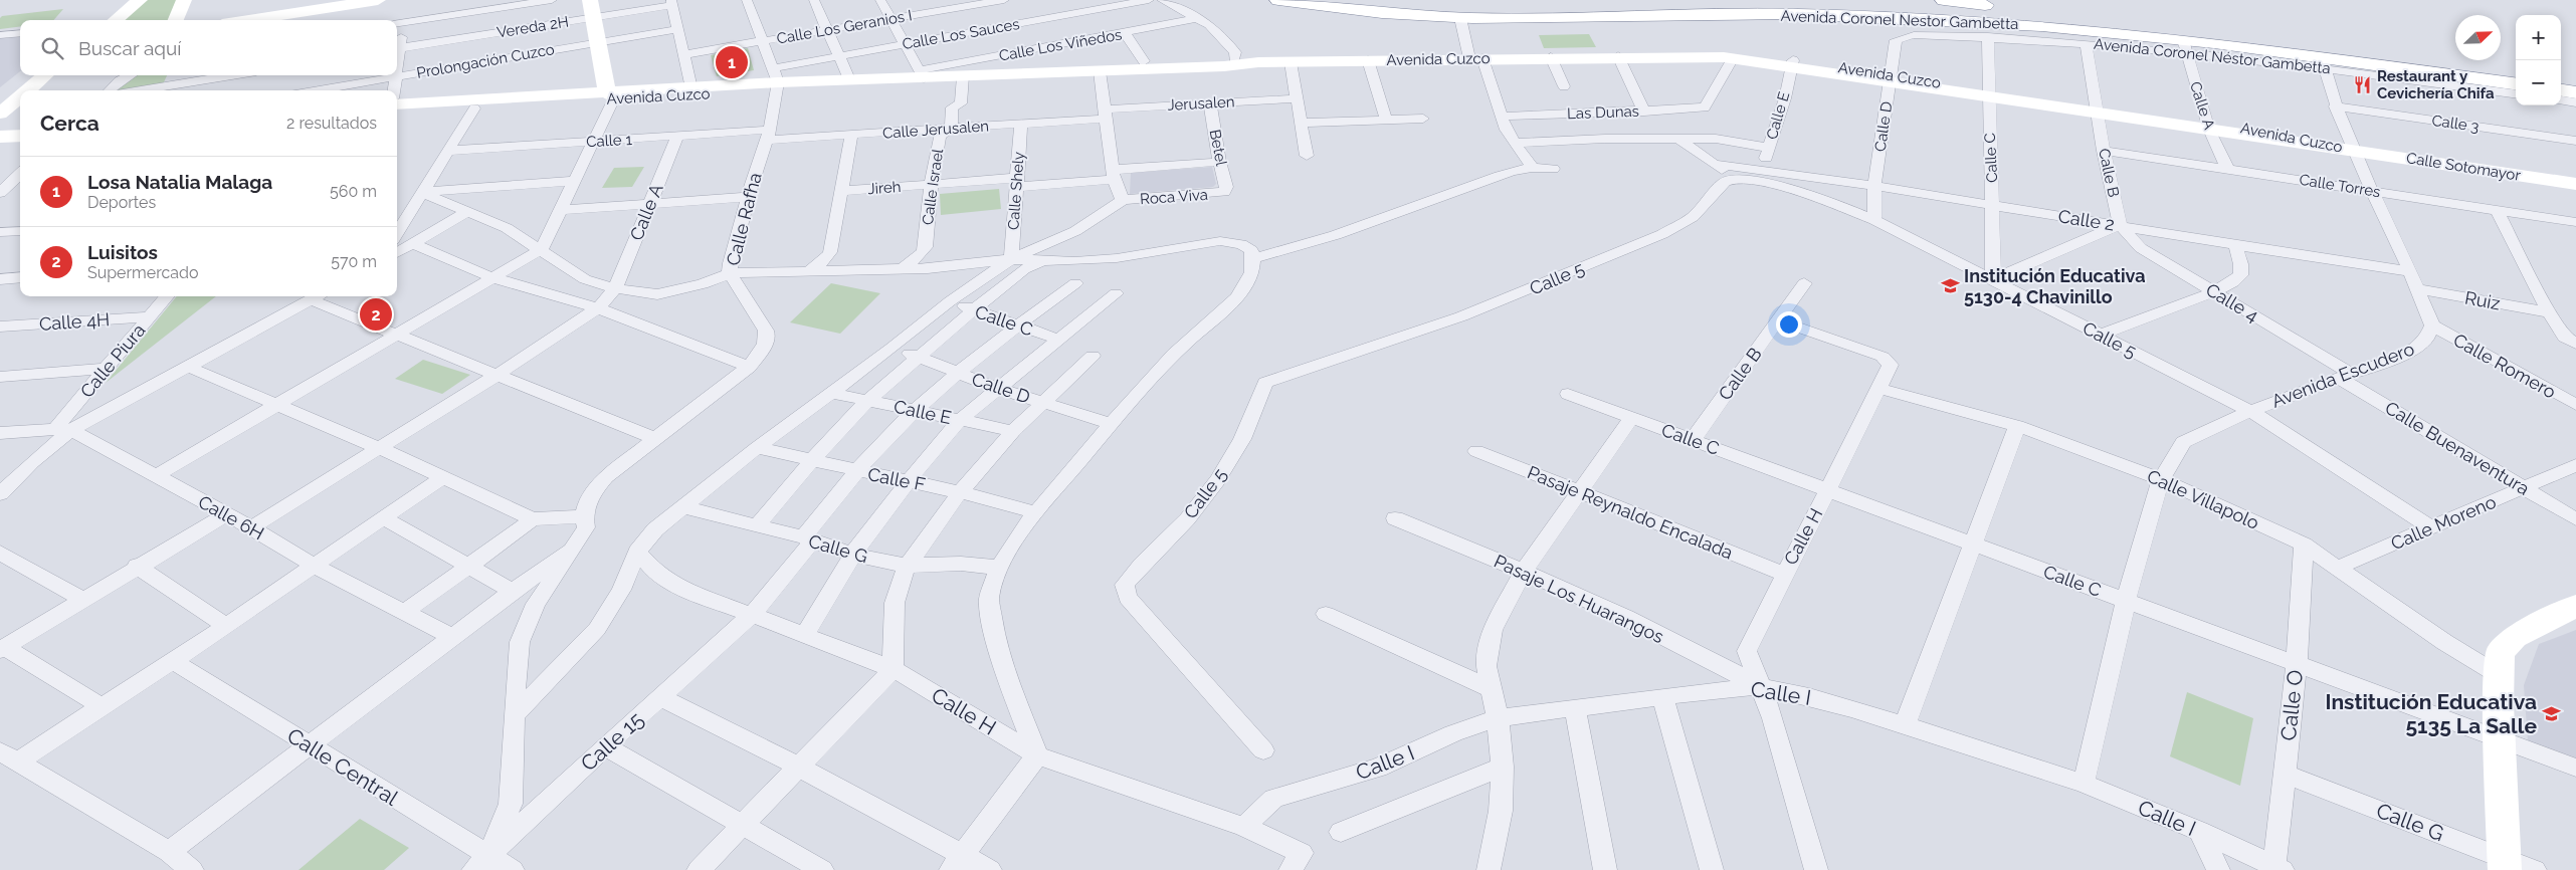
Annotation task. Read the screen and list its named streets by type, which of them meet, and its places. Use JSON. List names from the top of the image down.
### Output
{
  "streets": {
    "highway": ["Avenida Coronel Nestor Gambetta"],
    "street": [
      "Vereda 2H",
      "Calle Los Geranios I",
      "Calle Los Sauces",
      "Calle Los Viñedos",
      "Avenida Coronel Néstor Gambetta",
      "Avenida Cuzco",
      "Prolongación Cuzco",
      "Jerusalen",
      "Calle A",
      "Las Dunas",
      "Calle E",
      "Calle 3",
      "Calle D",
      "Calle Jerusalen",
      "Calle 1",
      "Betel",
      "Calle C",
      "Calle Sotomayor",
      "Calle B",
      "Calle Torres",
      "Calle Israel",
      "Jireh",
      "Calle Shely",
      "Roca Viva",
      "Calle Rafha",
      "Calle 2",
      "Calle 5",
      "Ruiz",
      "Calle 4",
      "Calle 4H",
      "Calle Piura",
      "Calle Romero",
      "Avenida Escudero",
      "Calle Buenaventura",
      "Calle F",
      "Calle Villapolo",
      "Pasaje Reynaldo Encalada",
      "Calle 6H",
      "Calle Moreno",
      "Calle H",
      "Calle G",
      "Pasaje Los Huarangos",
      "Calle I",
      "Calle O",
      "Calle 15",
      "Calle Central"
    ]
  },
  "crossings": [
    ["Avenida Coronel Nestor Gambetta", "Avenida Coronel Néstor Gambetta"],
    ["Avenida Coronel Nestor Gambetta", "Calle A"],
    ["Avenida Coronel Nestor Gambetta", "Avenida Escudero"],
    ["Calle Los Sauces", "Avenida Cuzco"],
    ["Calle Los Sauces", "Calle Rafha"],
    ["Calle Los Viñedos", "Avenida Cuzco"],
    ["Avenida Coronel Néstor Gambetta", "Calle A"],
    ["Avenida Coronel Néstor Gambetta", "Calle D"],
    ["Avenida Coronel Néstor Gambetta", "Calle C"],
    ["Avenida Coronel Néstor Gambetta", "Calle B"],
    ["Avenida Coronel Néstor Gambetta", "Avenida Escudero"],
    ["Avenida Cuzco", "Calle A"],
    ["Avenida Cuzco", "Las Dunas"],
    ["Avenida Cuzco", "Calle E"],
    ["Avenida Cuzco", "Calle D"],
    ["Avenida Cuzco", "Calle C"],
    ["Avenida Cuzco", "Calle Sotomayor"],
    ["Avenida Cuzco", "Calle B"],
    ["Avenida Cuzco", "Calle Israel"],
    ["Avenida Cuzco", "Calle Rafha"],
    ["Avenida Cuzco", "Avenida Escudero"],
    ["Jerusalen", "Calle Jerusalen"],
    ["Jerusalen", "Betel"],
    ["Calle A", "Calle 1"],
    ["Calle A", "Calle Torres"],
    ["Calle A", "Calle 6H"],
    ["Calle E", "Calle 2"],
    ["Calle E", "Calle 15"],
    ["Calle 3", "Avenida Escudero"],
    ["Calle D", "Calle 2"],
    ["Calle D", "Calle 5"],
    ["Calle D", "Calle 15"],
    ["Calle Jerusalen", "Calle 1"],
    ["Calle Jerusalen", "Calle Israel"],
    ["Calle Jerusalen", "Calle Shely"],
    ["Calle Jerusalen", "Calle Rafha"],
    ["Calle 1", "Calle Rafha"],
    ["Betel", "Jireh"],
    ["Betel", "Roca Viva"],
    ["Calle C", "Calle B"],
    ["Calle C", "Calle 2"],
    ["Calle C", "Calle 5"],
    ["Calle C", "Avenida Escudero"],
    ["Calle C", "Calle H"],
    ["Calle C", "Calle O"],
    ["Calle C", "Calle 15"],
    ["Calle Sotomayor", "Avenida Escudero"],
    ["Calle B", "Calle Torres"],
    ["Calle B", "Calle 2"],
    ["Calle B", "Calle 4"],
    ["Calle B", "Calle H"],
    ["Calle Torres", "Avenida Escudero"],
    ["Calle Israel", "Jireh"],
    ["Jireh", "Calle Shely"],
    ["Calle 2", "Calle 4"],
    ["Calle 2", "Avenida Escudero"],
    ["Calle 5", "Avenida Escudero"],
    ["Calle 5", "Calle Moreno"],
    ["Ruiz", "Avenida Escudero"],
    ["Calle 4", "Avenida Escudero"],
    ["Calle 4", "Calle Buenaventura"],
    ["Calle 4H", "Calle Piura"],
    ["Calle Piura", "Calle 6H"],
    ["Calle Romero", "Avenida Escudero"],
    ["Avenida Escudero", "Calle Buenaventura"],
    ["Avenida Escudero", "Calle Villapolo"],
    ["Avenida Escudero", "Calle I"],
    ["Calle Buenaventura", "Calle Moreno"],
    ["Calle F", "Calle 15"],
    ["Calle Villapolo", "Calle Moreno"],
    ["Calle Villapolo", "Calle H"],
    ["Calle Villapolo", "Calle O"],
    ["Pasaje Reynaldo Encalada", "Calle H"],
    ["Calle H", "Pasaje Los Huarangos"],
    ["Calle H", "Calle I"],
    ["Calle H", "Calle 15"],
    ["Calle G", "Calle O"],
    ["Calle G", "Calle 15"],
    ["Pasaje Los Huarangos", "Calle I"],
    ["Calle I", "Calle O"],
    ["Calle 15", "Calle Central"]
  ],
  "places": {
    "restaurant": ["Restaurant y Cevichería Chifa"],
    "school or university": ["Institución Educativa 5130-4 Chavinillo", "Institución Educativa 5135 La Salle"]
  },
  "north": "top right",
  "page": {
    "map_buttons": ["+", "−"],
    "search": "Buscar aquí",
    "pins": ["1", "2"],
    "heading": ["Cerca", "2 resultados"],
    "list": [
      {
        "mark": "1",
        "name": "Losa Natalia Malaga",
        "note": "Deportes",
        "value": "560 m"
      },
      {
        "mark": "2",
        "name": "Luisitos",
        "note": "Supermercado",
        "value": "570 m"
      }
    ]
  }
}
